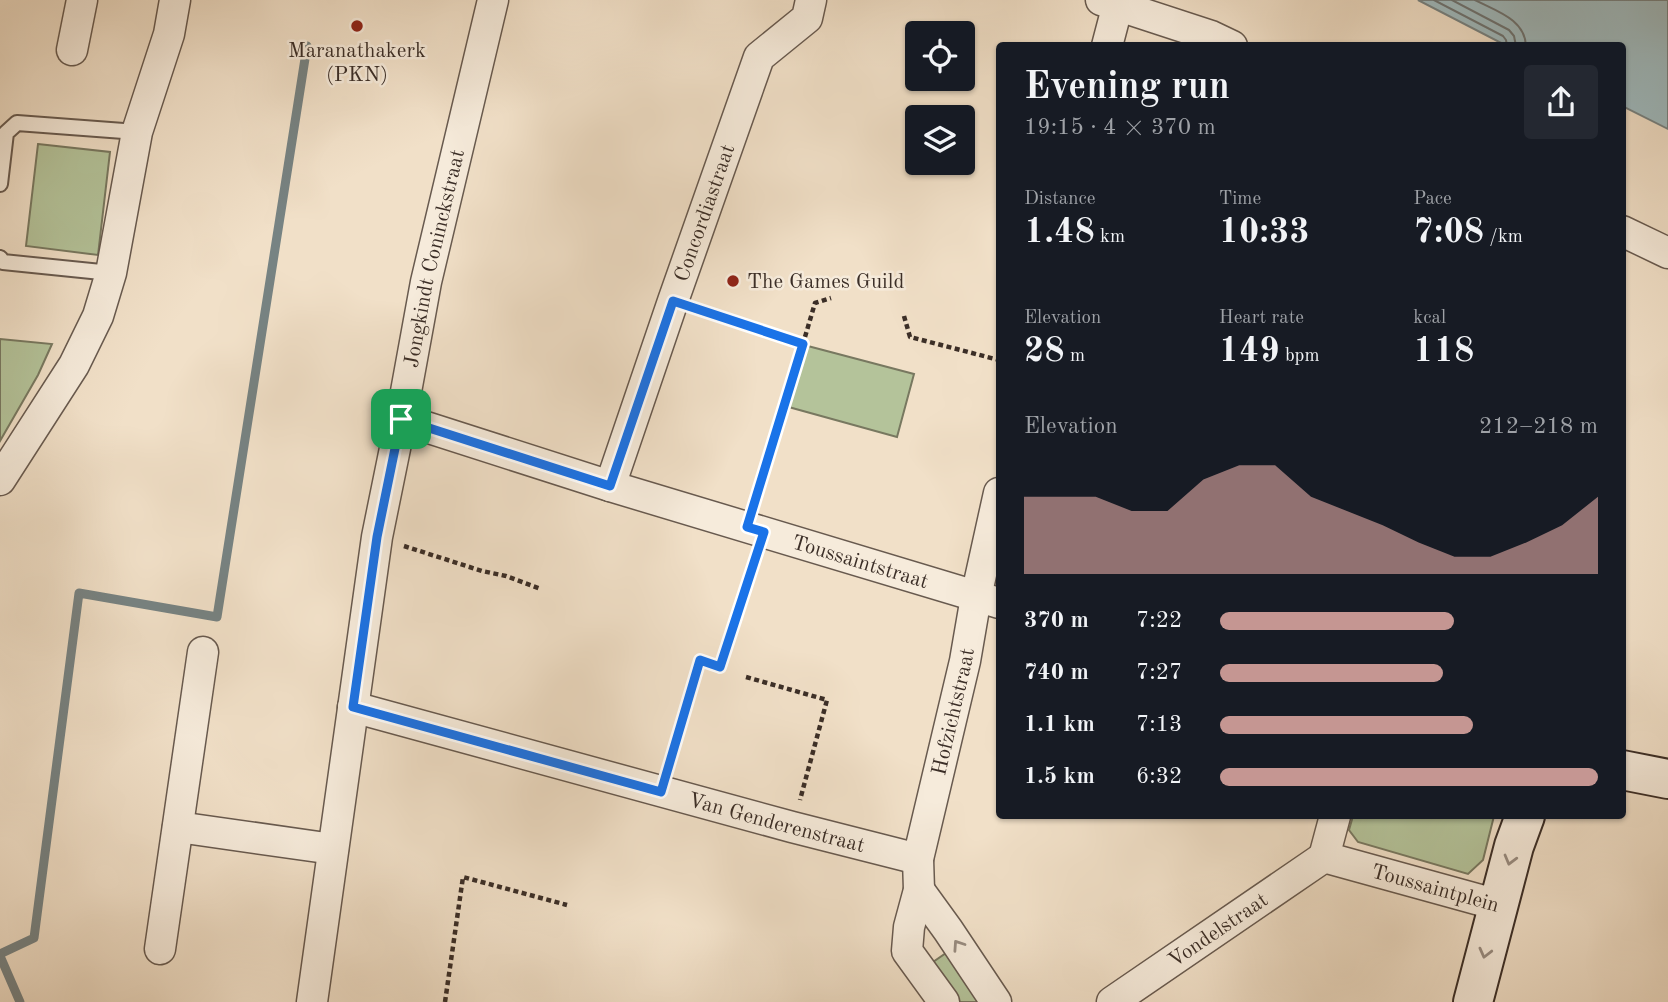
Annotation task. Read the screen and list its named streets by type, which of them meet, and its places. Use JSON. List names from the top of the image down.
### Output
{
  "streets": {
    "street": [
      "Concordiastraat",
      "Jongkindt Coninckstraat",
      "Toussaintstraat",
      "Hofzichtstraat",
      "Van Genderenstraat",
      "Toussaintplein",
      "Vondelstraat"
    ]
  },
  "crossings": [
    ["Concordiastraat", "Toussaintstraat"],
    ["Jongkindt Coninckstraat", "Toussaintstraat"],
    ["Jongkindt Coninckstraat", "Van Genderenstraat"],
    ["Toussaintstraat", "Hofzichtstraat"],
    ["Hofzichtstraat", "Van Genderenstraat"],
    ["Toussaintplein", "Vondelstraat"]
  ],
  "places": ["Maranathakerk (PKN)", "The Games Guild"],
  "page": {
    "heading": ["Evening run", "19:15 · 4 × 370 m"],
    "stats": [
      ["Distance", "1.48 km"],
      ["Time", "10:33"],
      ["Pace", "7:08 /km"],
      ["Elevation", "28 m"],
      ["Heart rate", "149 bpm"],
      ["kcal", "118"]
    ],
    "chart": ["Elevation", "212–218 m"],
    "list": [
      {
        "name": "370 m",
        "note": "7:22"
      },
      {
        "name": "740 m",
        "note": "7:27"
      },
      {
        "name": "1.1 km",
        "note": "7:13"
      },
      {
        "name": "1.5 km",
        "note": "6:32"
      }
    ]
  }
}
